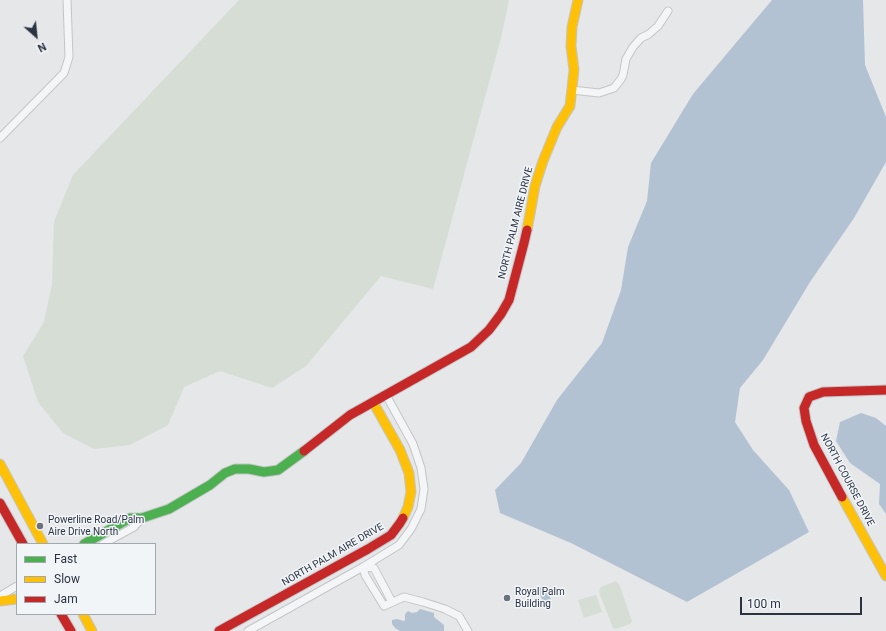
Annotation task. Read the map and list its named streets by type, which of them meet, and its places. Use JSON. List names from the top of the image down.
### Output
{
  "streets": {
    "street": ["NORTH PALM AIRE DRIVE", "NORTH COURSE DRIVE"]
  },
  "places": ["Powerline Road/Palm Aire Drive North", "Royal Palm Building"],
  "legend": ["Fast", "Slow", "Jam"],
  "scale_bar": "100 m",
  "north": "bottom right"
}
